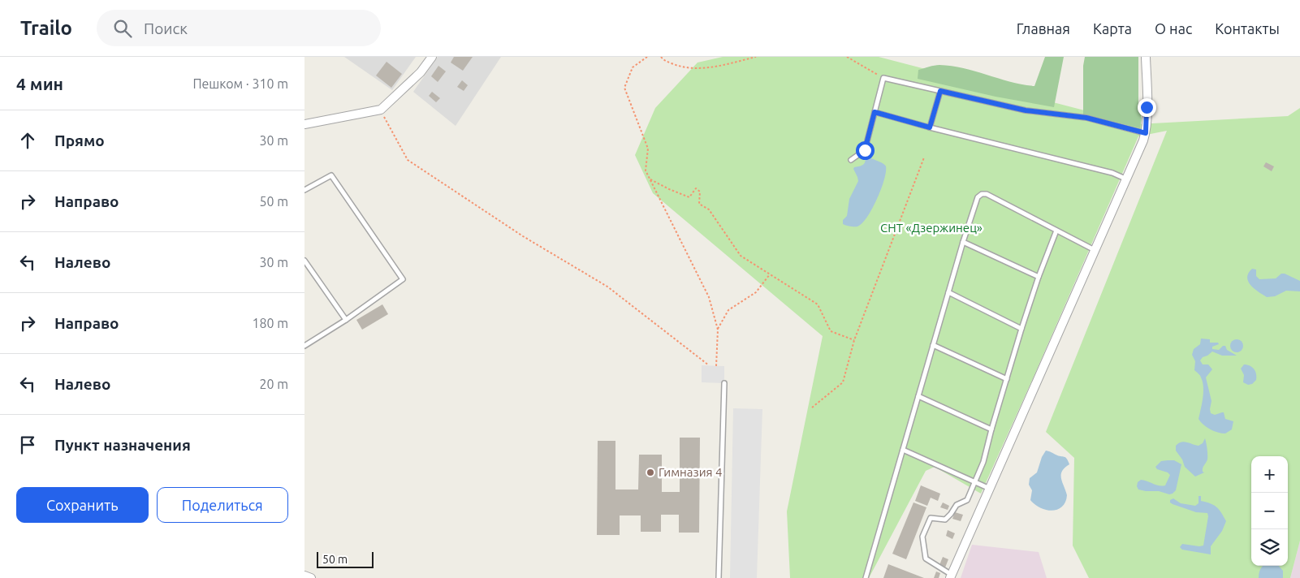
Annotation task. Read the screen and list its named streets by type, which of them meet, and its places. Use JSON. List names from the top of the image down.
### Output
{
  "parks": ["СНТ «Дзержинец»"],
  "places": ["Гимназия 4"],
  "scale_bar": "50 m",
  "page": {
    "header": "Trailo",
    "search": "Поиск",
    "nav": [
      "Главная",
      "Карта",
      "О нас",
      "Контакты"
    ],
    "heading": ["4 мин", "Пешком · 310 m"],
    "list": [
      ["Прямо", "30 m"],
      ["Направо", "50 m"],
      ["Налево", "30 m"],
      ["Направо", "180 m"],
      ["Налево", "20 m"],
      "Пункт назначения"
    ],
    "map_buttons": ["+", "−"],
    "buttons": ["Сохранить", "Поделиться"],
    "scale": "50 m"
  }
}
